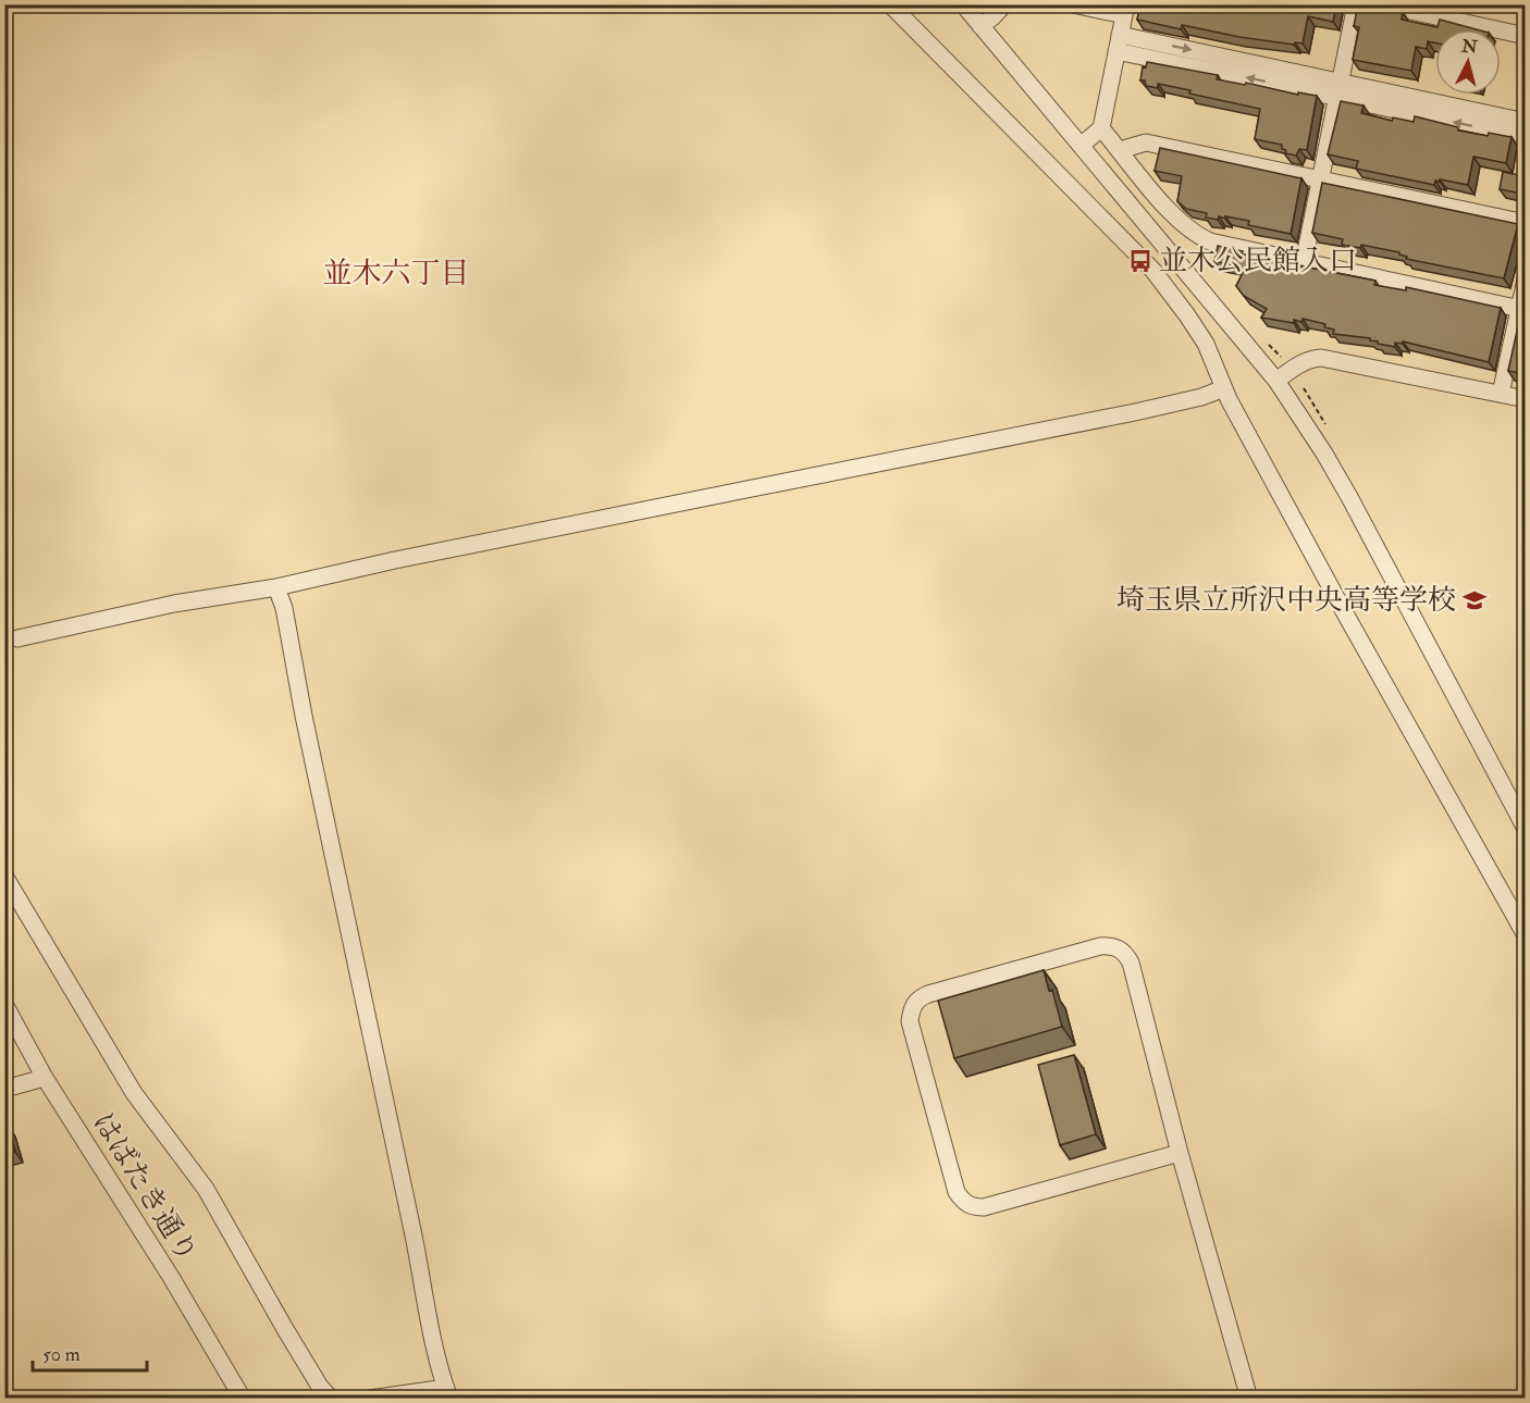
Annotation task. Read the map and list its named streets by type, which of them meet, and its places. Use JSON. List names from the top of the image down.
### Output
{
  "streets": {
    "street": ["はばたき通り"]
  },
  "districts": ["並木六丁目"],
  "places": {
    "bus stop": ["並木公民館入口"],
    "school or university": ["埼玉県立所沢中央高等学校"]
  },
  "scale_bar": "50 m",
  "north": "top"
}
